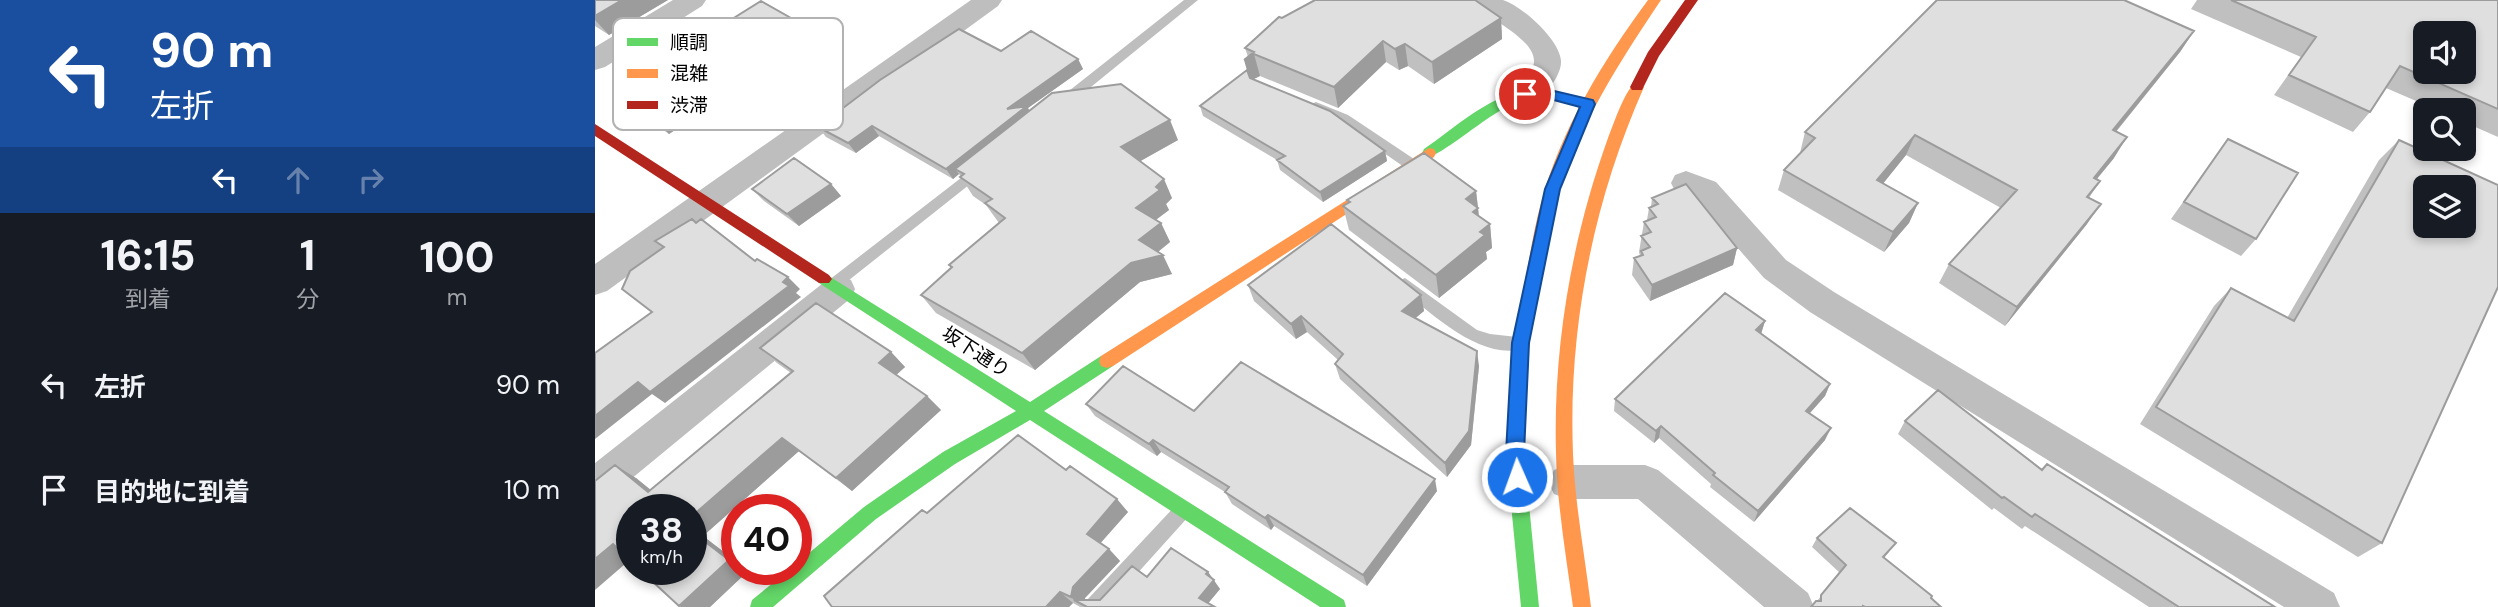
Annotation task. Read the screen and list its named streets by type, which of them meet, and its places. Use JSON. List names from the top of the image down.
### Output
{
  "streets": {
    "street": ["坂下通り"]
  },
  "legend": ["順調", "混雑", "渋滞"],
  "page": {
    "turn": ["90 m", "左折"],
    "eta": [
      "16:15",
      "到着",
      "1",
      "分",
      "100",
      "m"
    ],
    "list": [
      {
        "name": "左折",
        "value": "90 m"
      },
      {
        "name": "目的地に到着",
        "value": "10 m"
      }
    ],
    "speed": "38 km/h",
    "limit": "40"
  }
}
